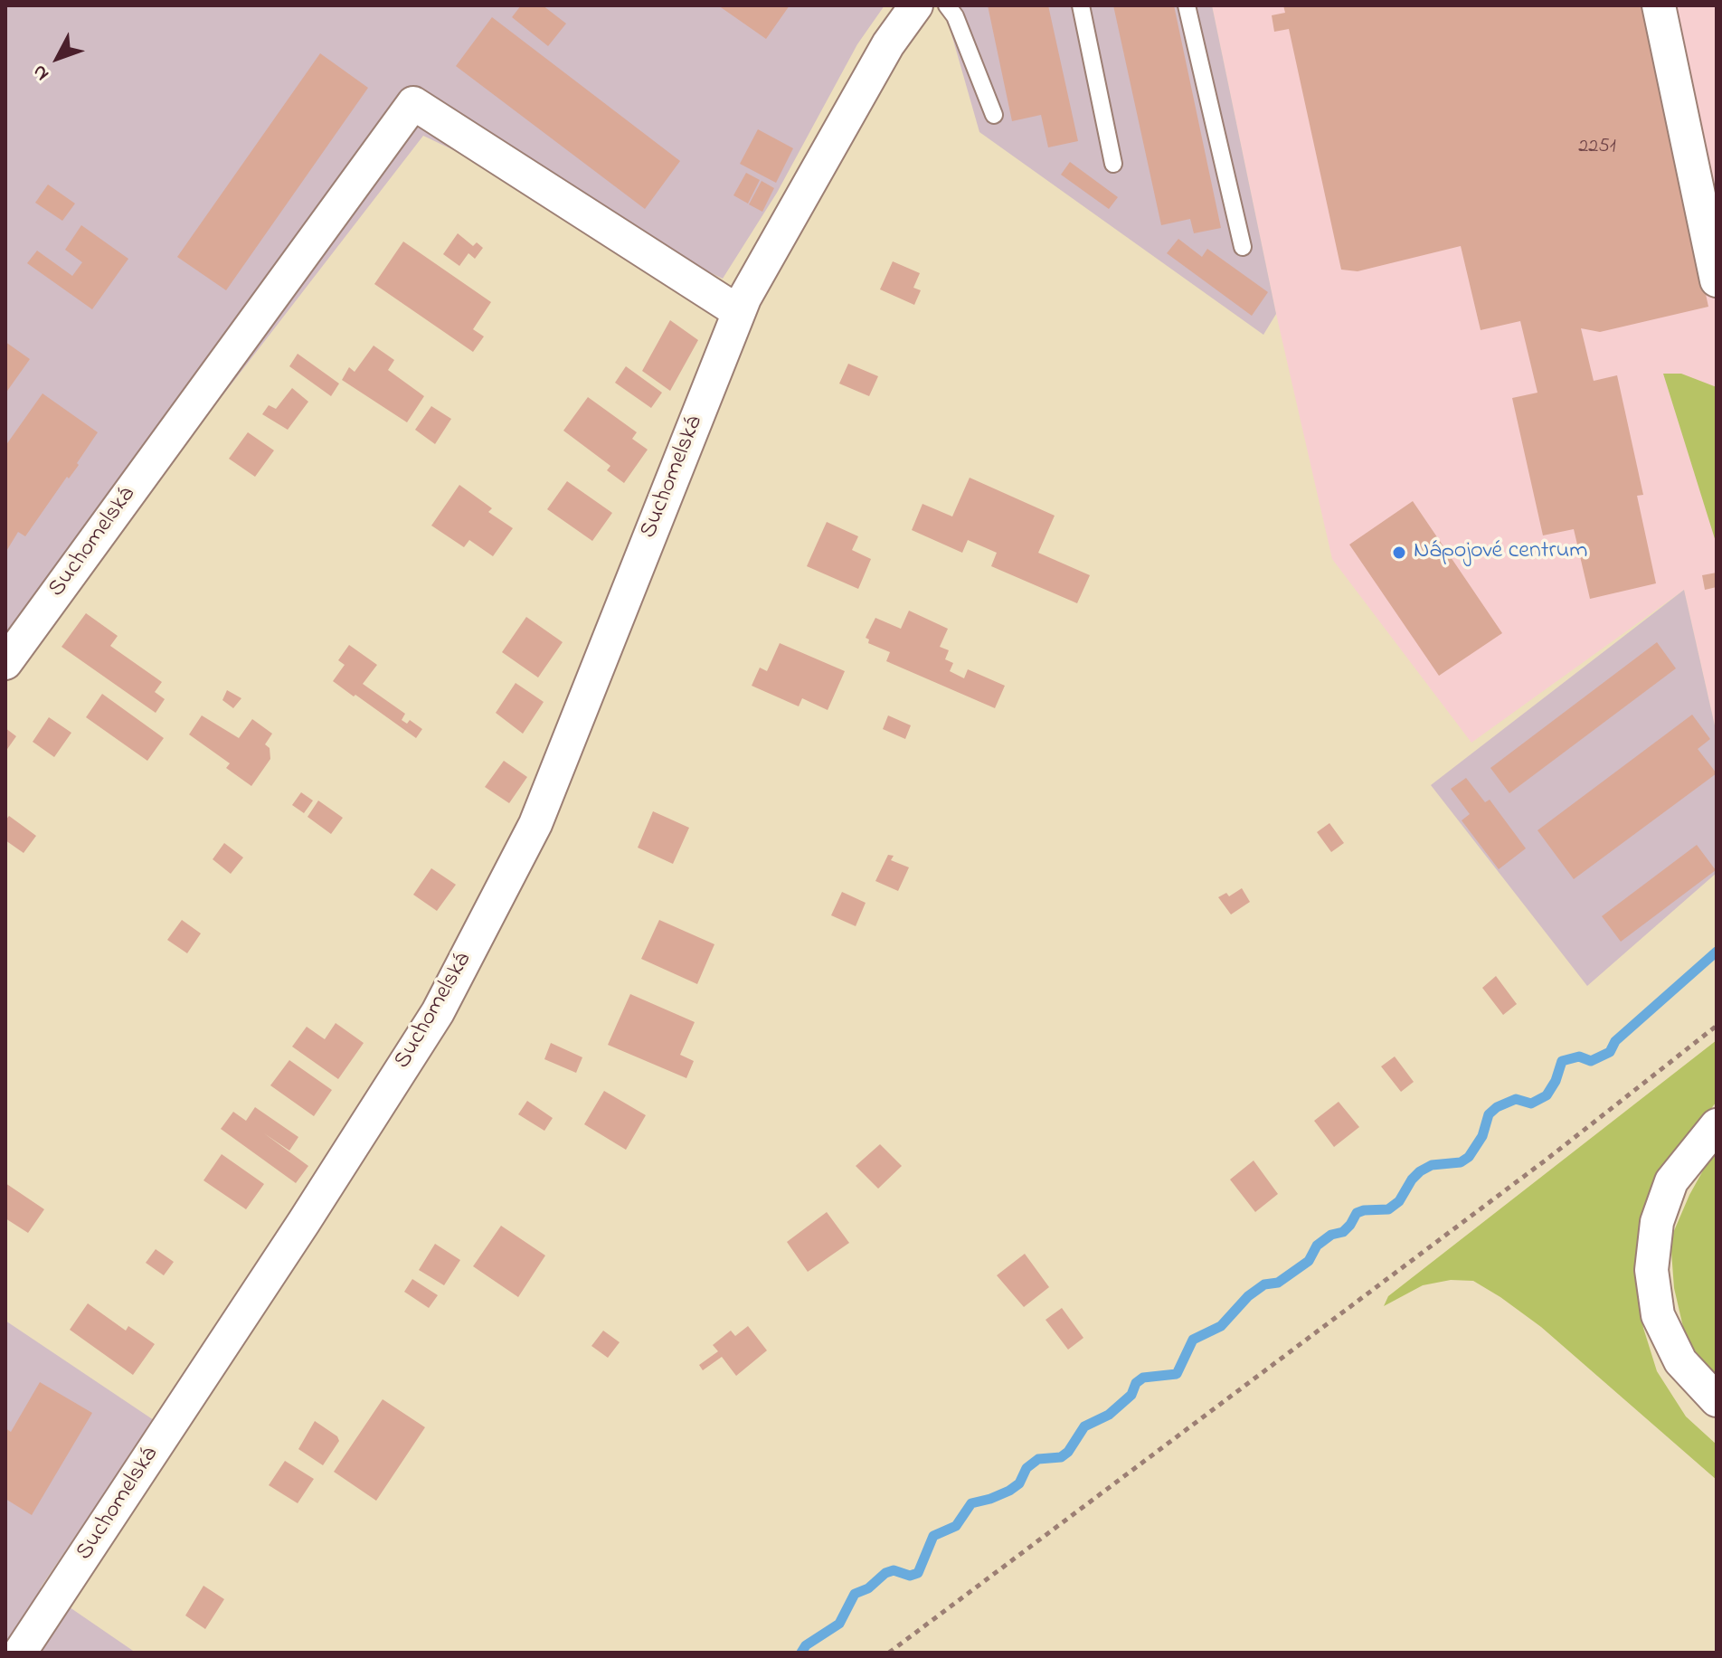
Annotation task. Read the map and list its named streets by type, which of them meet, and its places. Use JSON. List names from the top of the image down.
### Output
{
  "streets": {
    "street": ["Suchomelská"]
  },
  "places": ["Nápojové centrum"],
  "house_numbers": ["2251"],
  "north": "bottom left"
}
